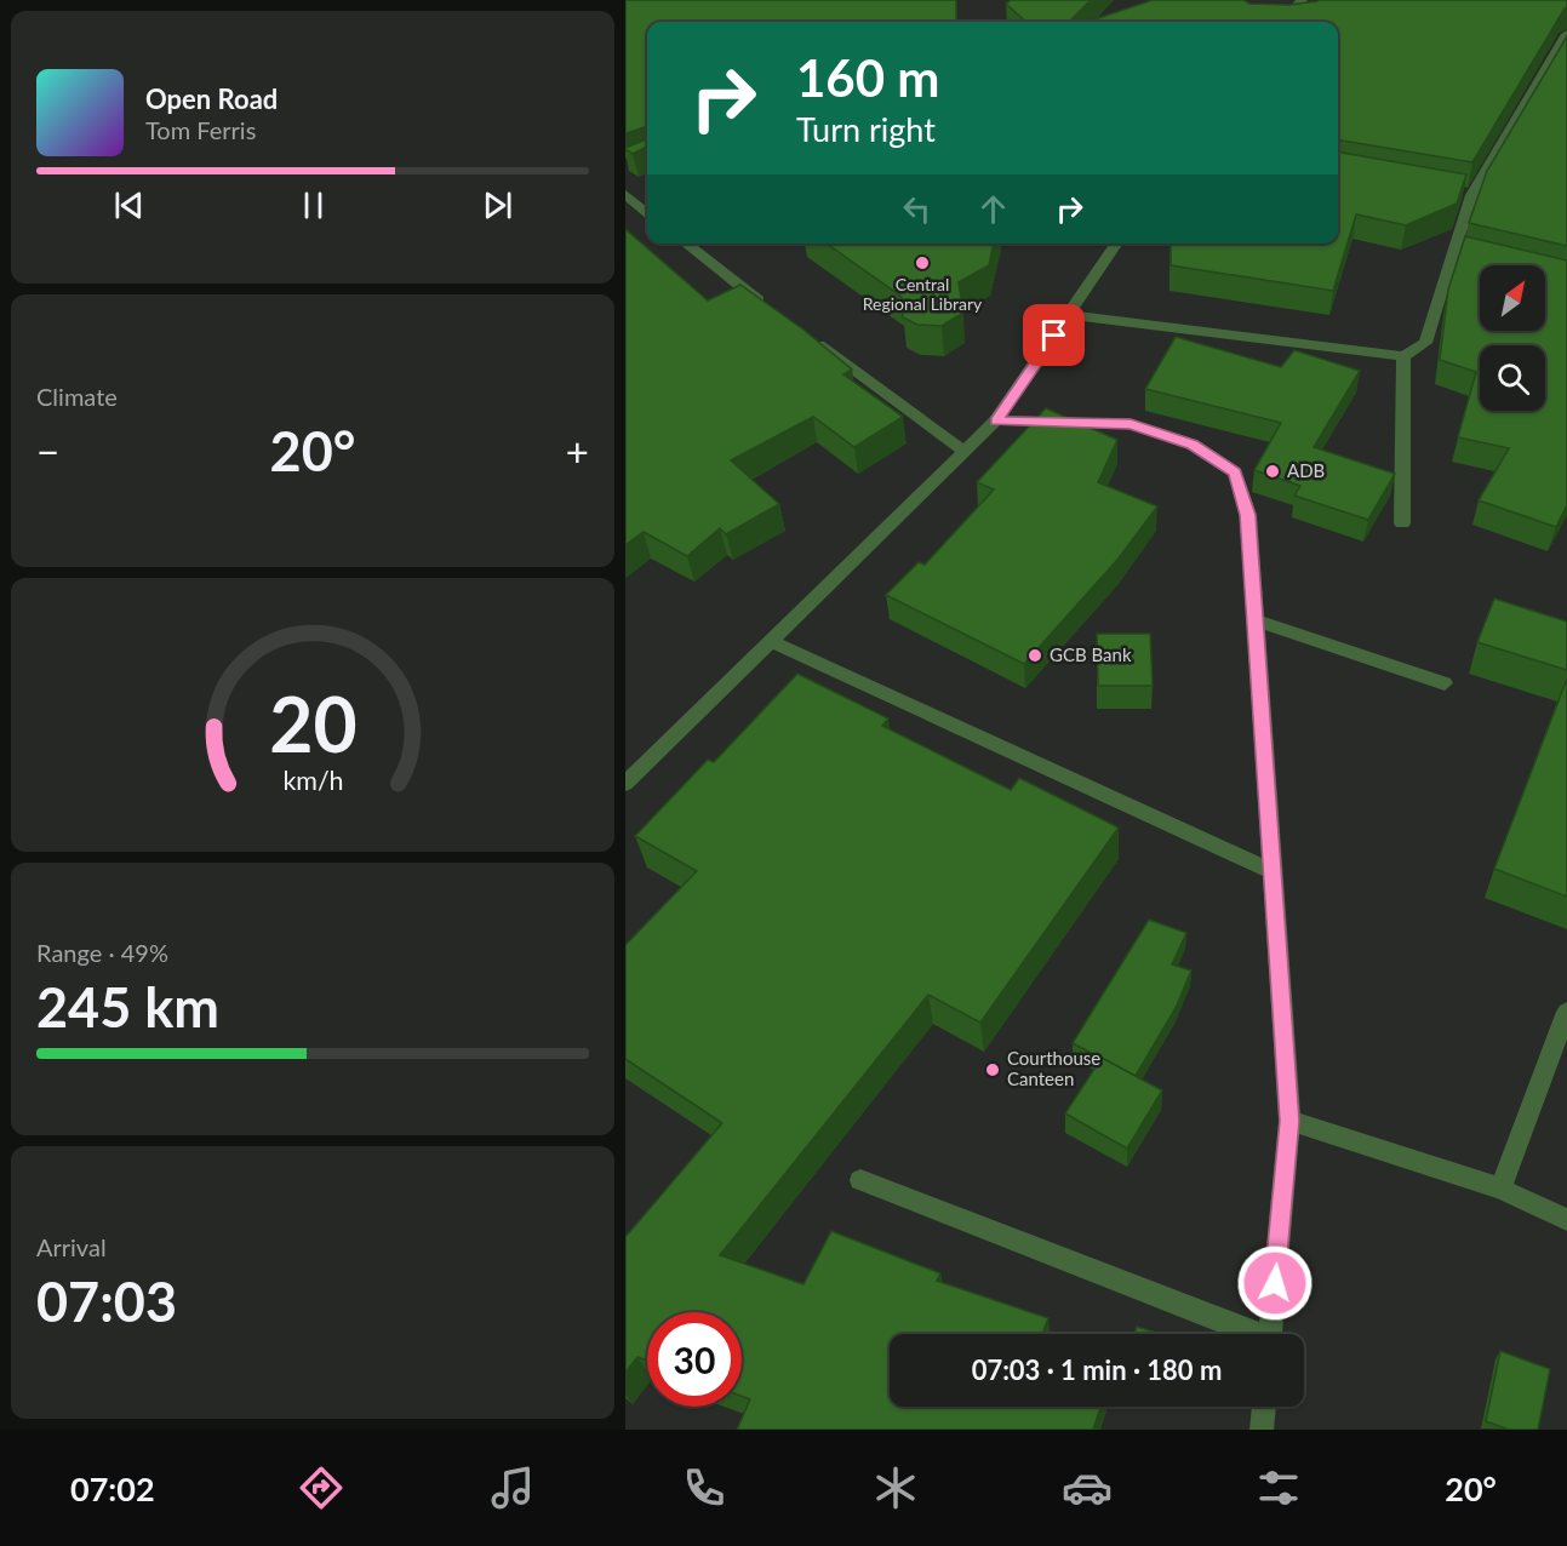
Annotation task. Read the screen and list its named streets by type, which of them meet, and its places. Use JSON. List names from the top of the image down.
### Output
{
  "places": [
    "Central Regional Library",
    "ADB",
    "GCB Bank",
    "Courthouse Canteen"
  ],
  "north": "top right",
  "page": {
    "turn": ["160 m", "Turn right"],
    "song": ["Open Road", "Tom Ferris"],
    "tile": [
      "Climate",
      ["Range · 49%", "245 km"],
      ["Arrival", "07:03"]
    ],
    "heat": ["−", "20°", "+"],
    "limit": "30",
    "trip": "07:03 · 1 min · 180 m",
    "tabs": ["07:02", "20°"],
    "gauge": ["20", "km/h"]
  }
}
